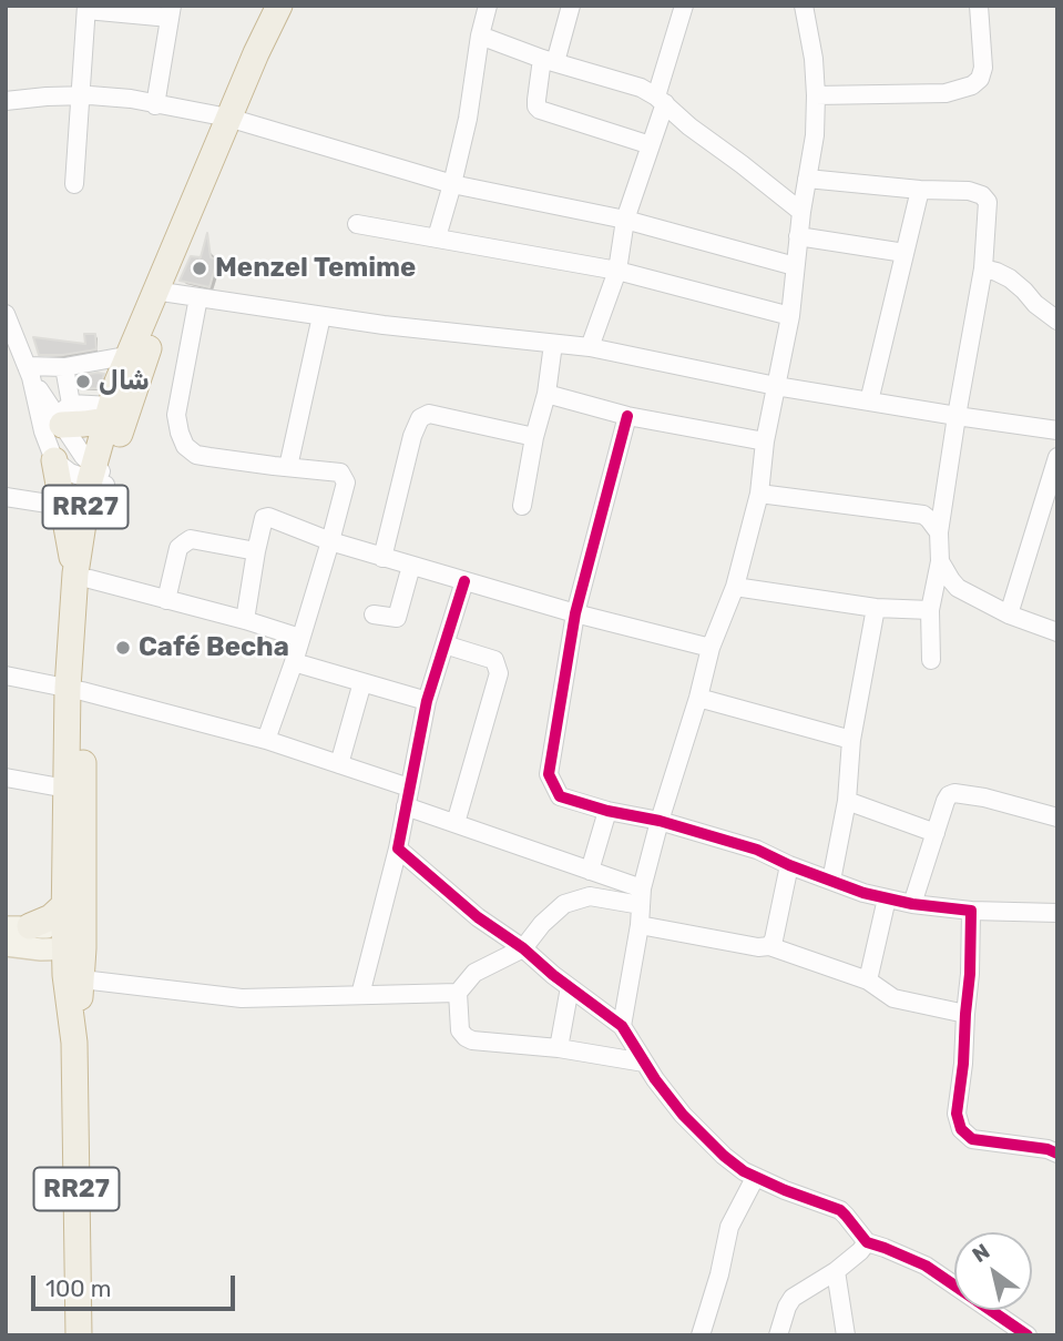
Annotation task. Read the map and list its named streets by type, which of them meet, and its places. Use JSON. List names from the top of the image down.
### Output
{
  "streets": {
    "highway": ["RR27"]
  },
  "places": ["Menzel Temime", "شال", "Café Becha"],
  "scale_bar": "100 m",
  "north": "top left"
}
